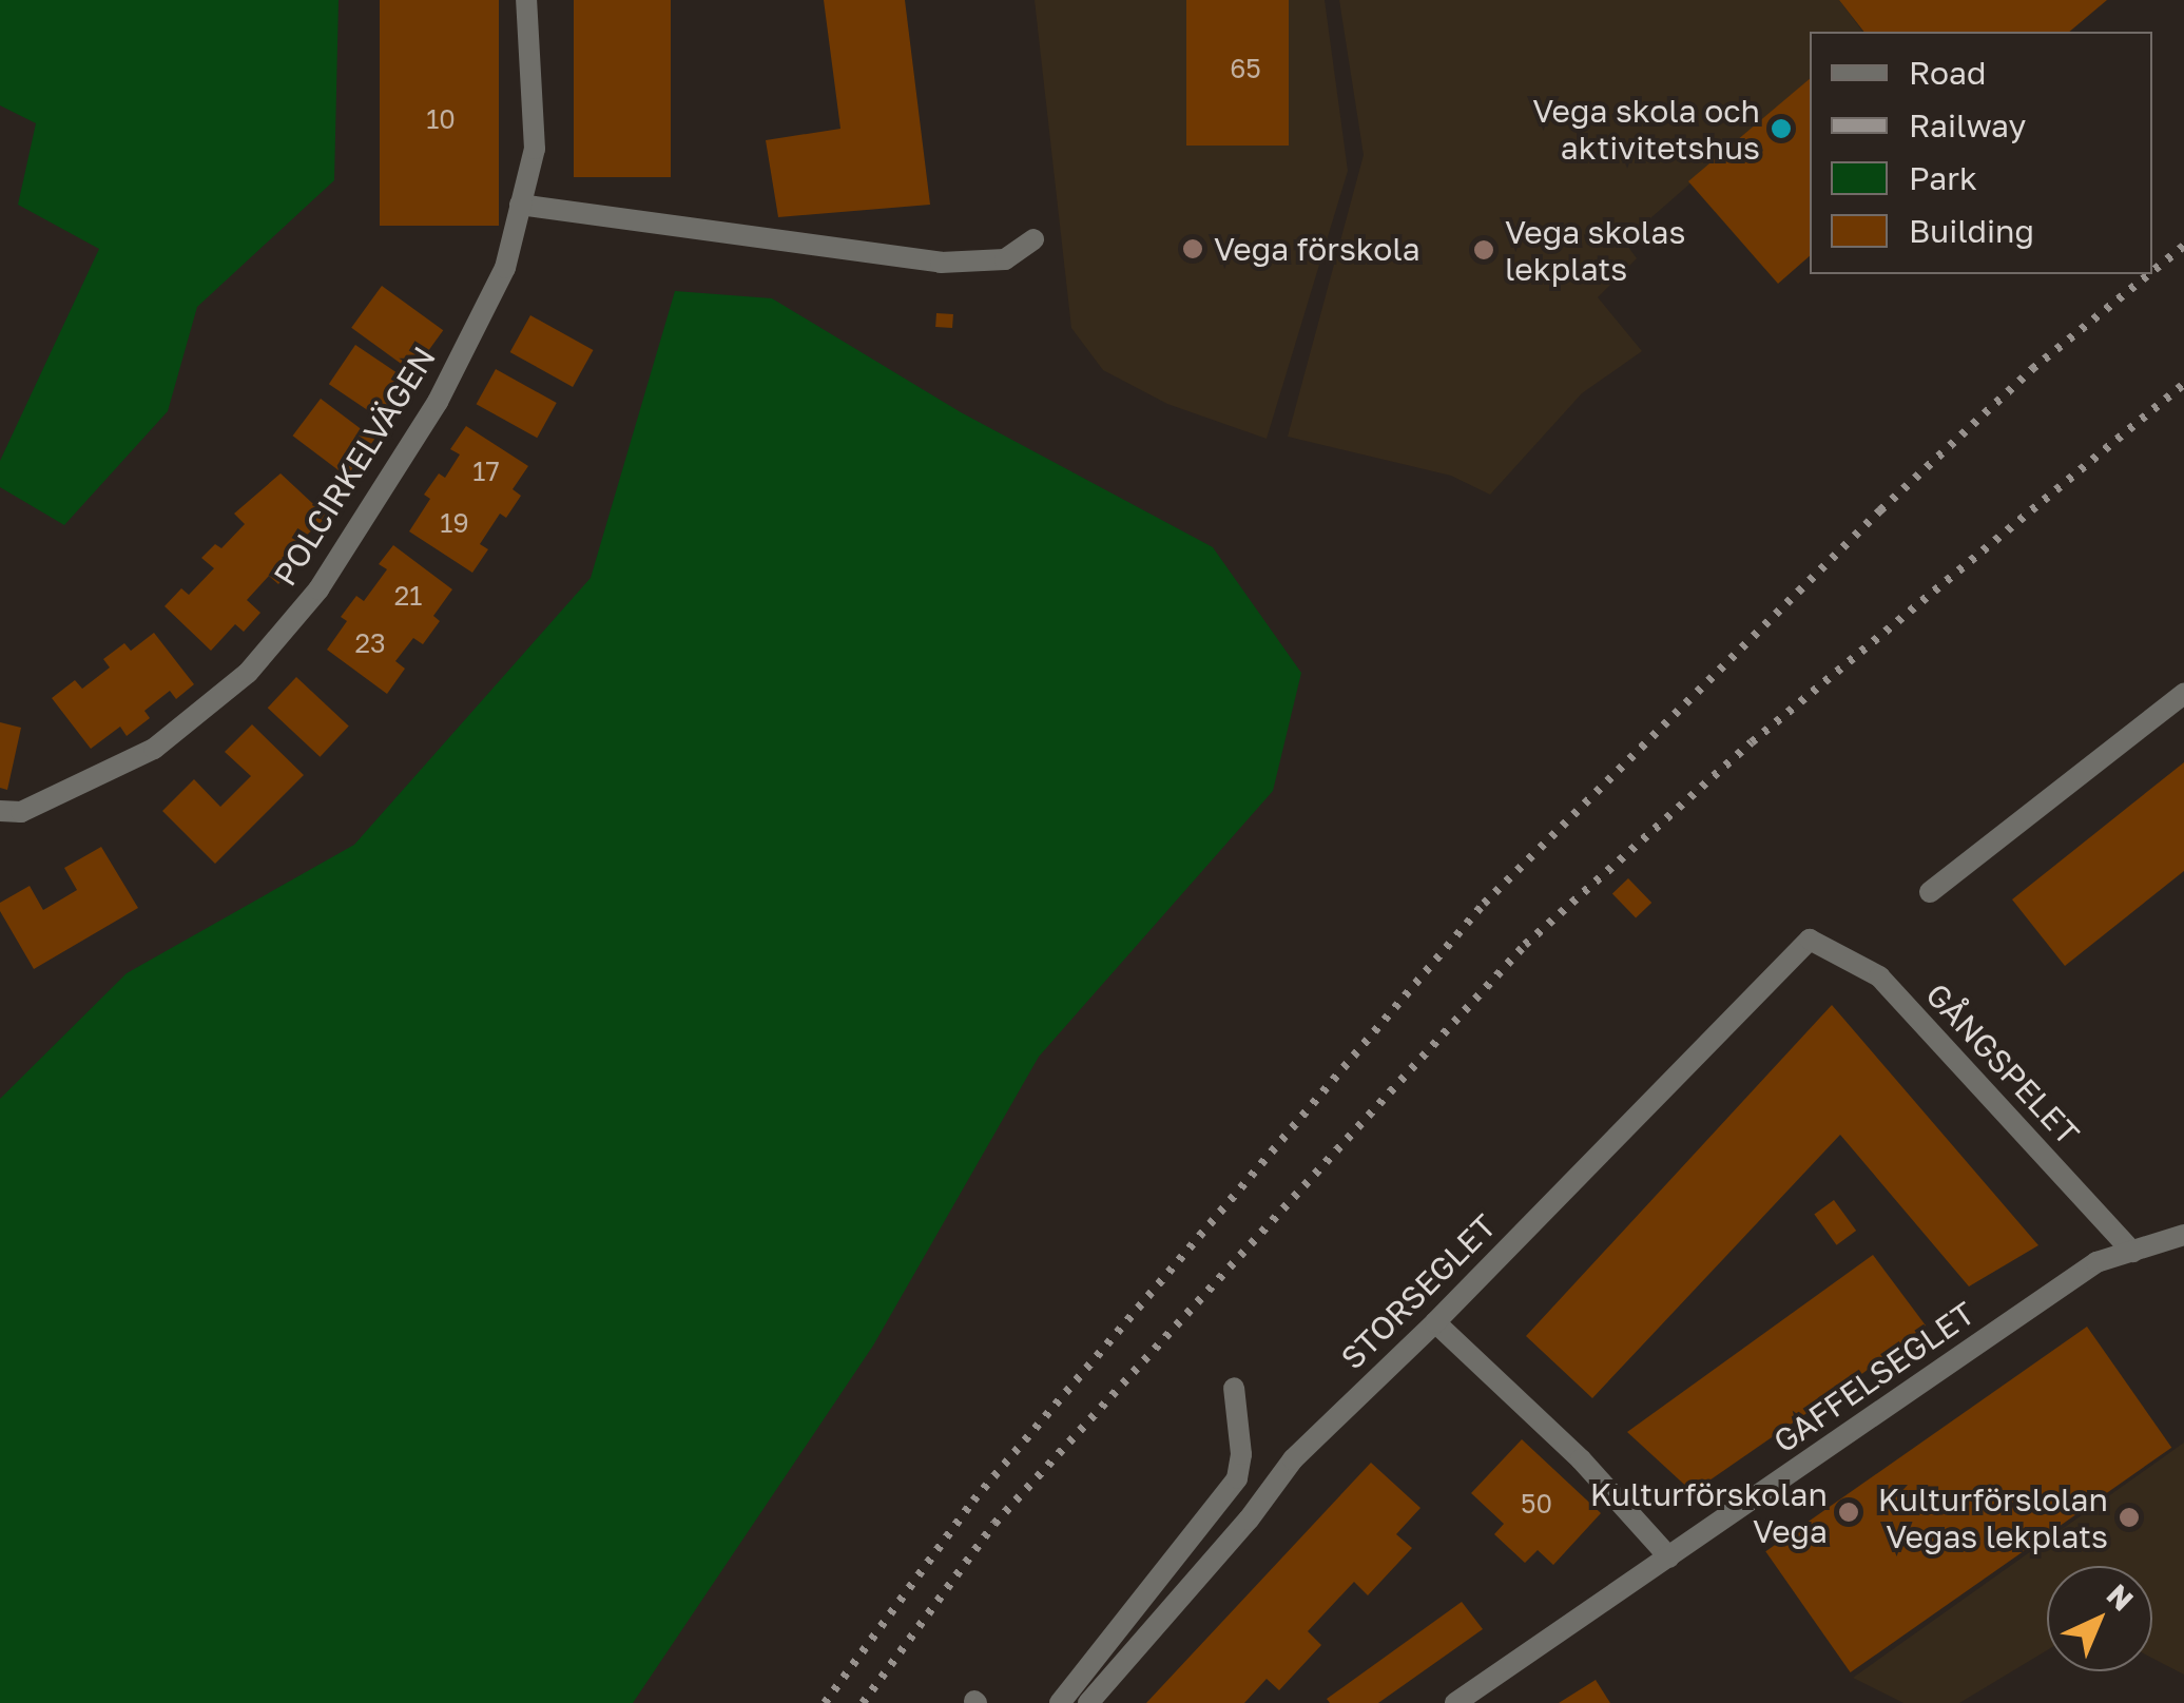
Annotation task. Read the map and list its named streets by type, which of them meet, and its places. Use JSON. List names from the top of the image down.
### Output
{
  "streets": {
    "street": [
      "POLCIRKELVÄGEN",
      "GÅNGSPELET",
      "STORSEGLET",
      "GAFFELSEGLET"
    ]
  },
  "crossings": [
    ["GÅNGSPELET", "STORSEGLET"],
    ["GÅNGSPELET", "GAFFELSEGLET"]
  ],
  "places": [
    "Vega skola och aktivitetshus",
    "Vega förskola",
    "Vega skolas lekplats",
    "Kulturförskolan Vega",
    "Kulturförslolan Vegas lekplats"
  ],
  "house_numbers": [
    "65",
    "10",
    "17",
    "19",
    "21",
    "23",
    "50"
  ],
  "legend": [
    "Road",
    "Railway",
    "Park",
    "Building"
  ],
  "north": "top right"
}
